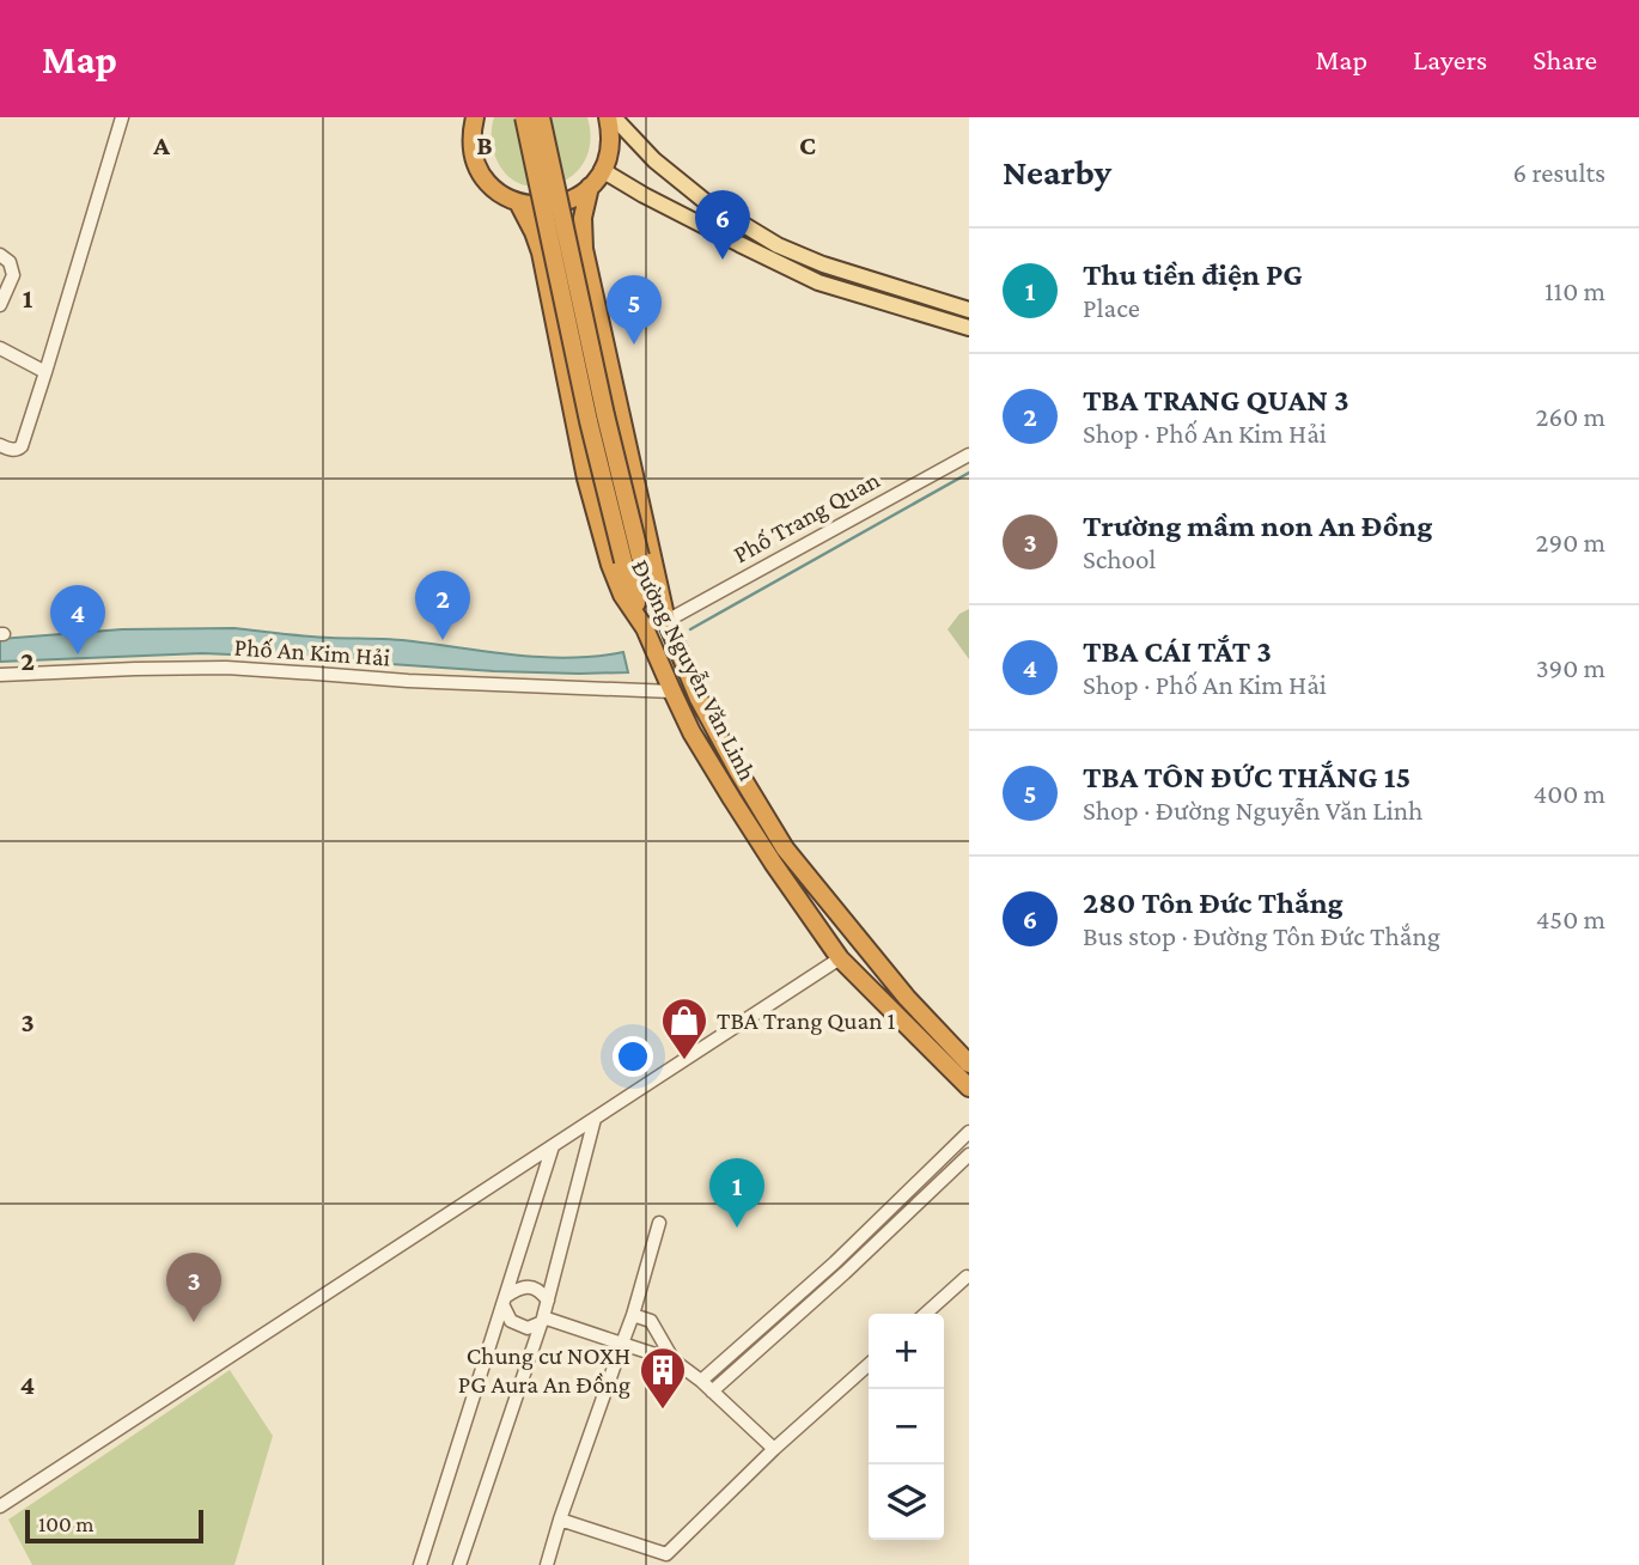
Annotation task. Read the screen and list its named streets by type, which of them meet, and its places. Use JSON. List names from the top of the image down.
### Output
{
  "streets": {
    "highway": ["Đường Nguyễn Văn Linh"],
    "street": ["Phố Trang Quan", "Phố An Kim Hải"]
  },
  "crossings": [
    ["Phố Trang Quan", "Đường Nguyễn Văn Linh"],
    ["Phố An Kim Hải", "Đường Nguyễn Văn Linh"]
  ],
  "places": {
    "shop": ["TBA Trang Quan 1"],
    "building": ["Chung cư NOXH PG Aura An Đồng"]
  },
  "scale_bar": "100 m",
  "page": {
    "header": "Map",
    "nav": ["Map", "Layers", "Share"],
    "heading": ["Nearby", "6 results"],
    "pins": [
      "6",
      "5",
      "2",
      "4",
      "1",
      "3"
    ],
    "list": [
      {
        "mark": "1",
        "name": "Thu tiền điện PG",
        "note": "Place",
        "value": "110 m"
      },
      {
        "mark": "2",
        "name": "TBA TRANG QUAN 3",
        "note": "Shop · Phố An Kim Hải",
        "value": "260 m"
      },
      {
        "mark": "3",
        "name": "Trường mầm non An Đồng",
        "note": "School",
        "value": "290 m"
      },
      {
        "mark": "4",
        "name": "TBA CÁI TẮT 3",
        "note": "Shop · Phố An Kim Hải",
        "value": "390 m"
      },
      {
        "mark": "5",
        "name": "TBA TÔN ĐỨC THẮNG 15",
        "note": "Shop · Đường Nguyễn Văn Linh",
        "value": "400 m"
      },
      {
        "mark": "6",
        "name": "280 Tôn Đức Thắng",
        "note": "Bus stop · Đường Tôn Đức Thắng",
        "value": "450 m"
      }
    ],
    "map_buttons": ["+", "−"],
    "scale": "100 m"
  },
  "grid": {
    "columns": ["A", "B", "C"],
    "rows": [
      "1",
      "2",
      "3",
      "4"
    ]
  }
}
